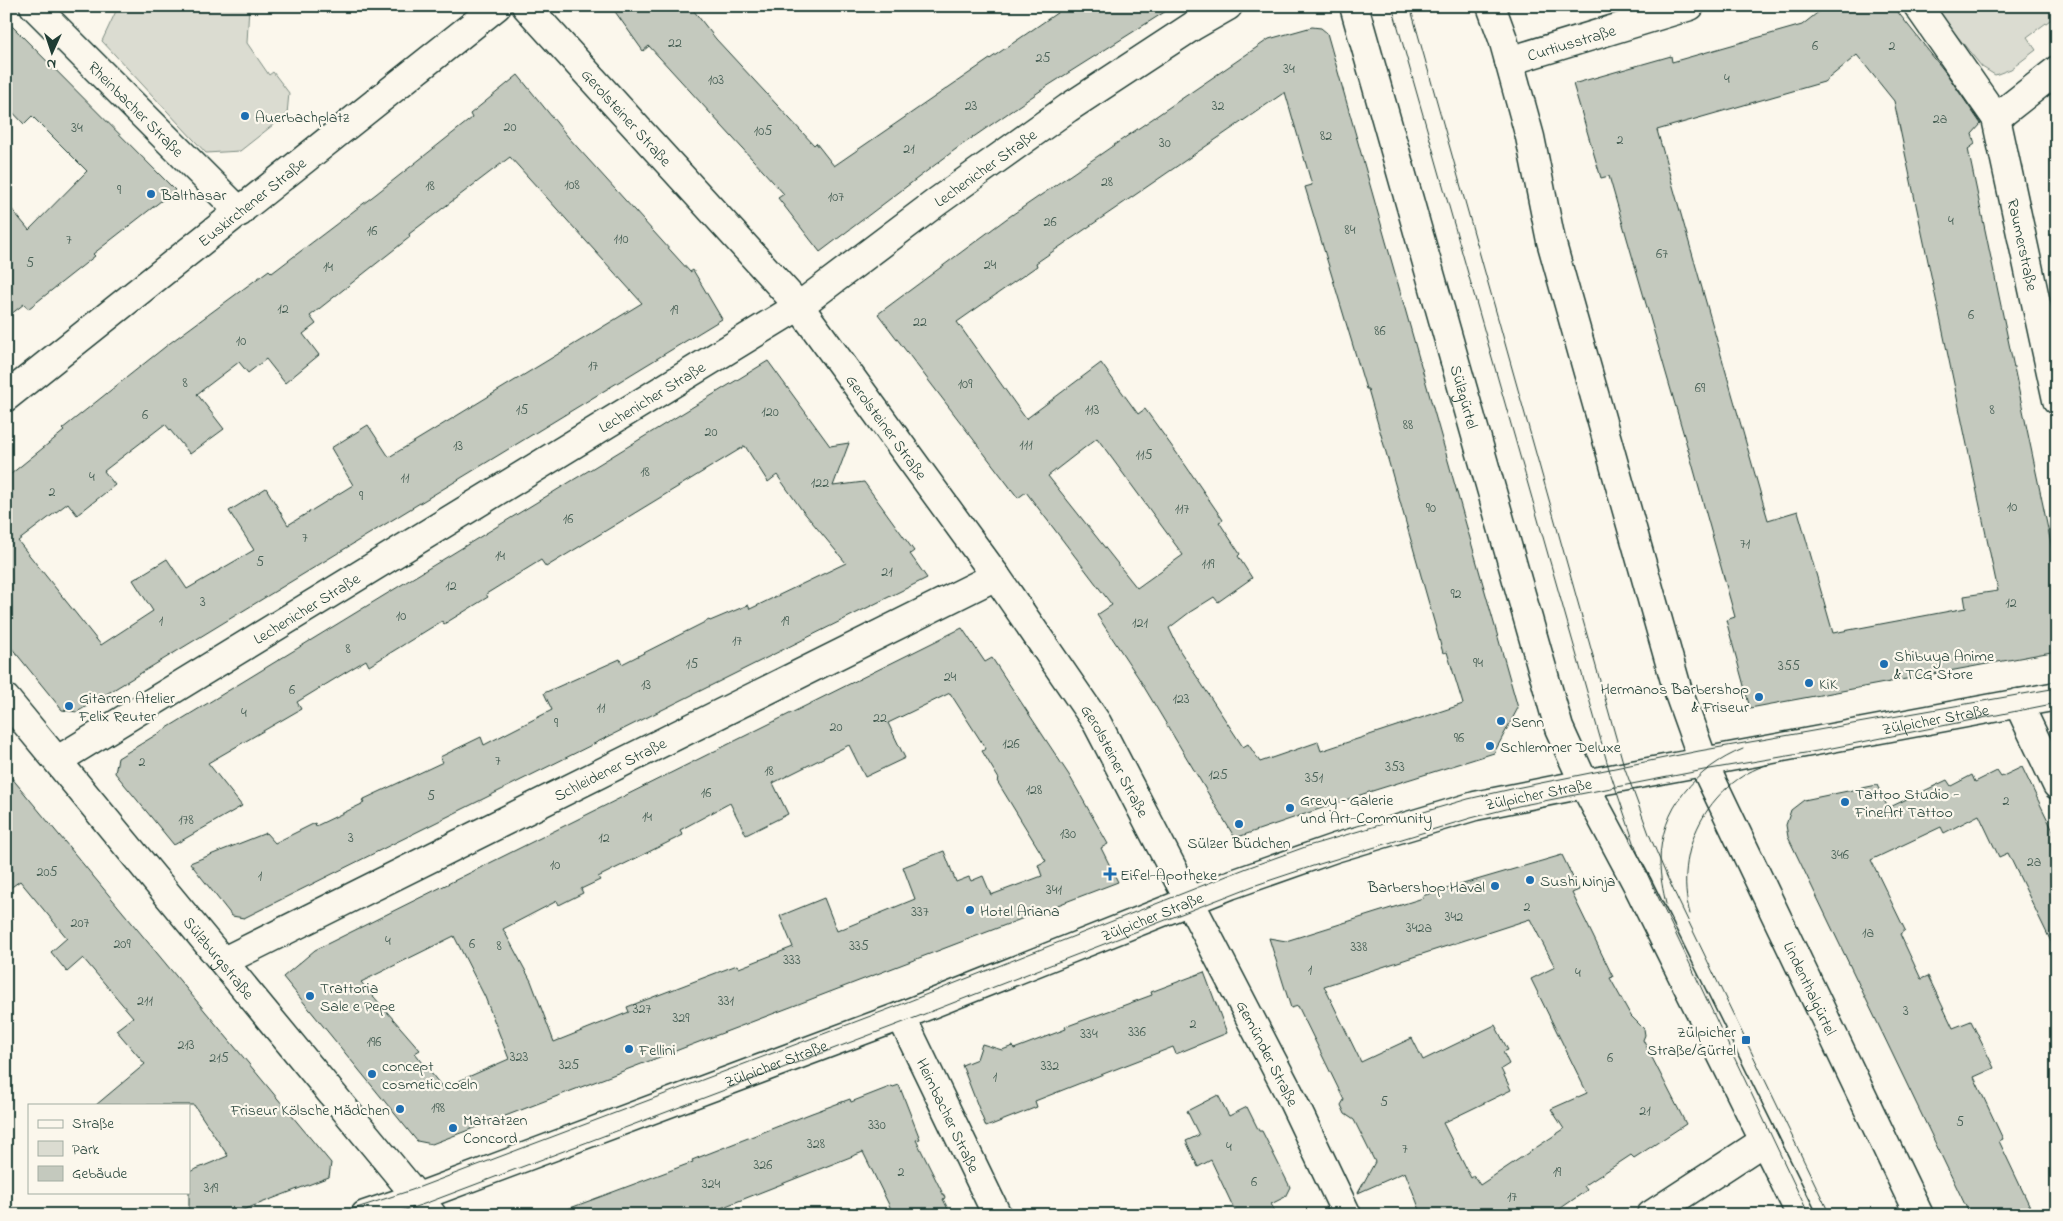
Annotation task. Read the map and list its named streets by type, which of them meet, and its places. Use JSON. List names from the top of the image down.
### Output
{
  "streets": {
    "street": [
      "Curtiusstraße",
      "Rheinbacher Straße",
      "Gerolsteiner Straße",
      "Lechenicher Straße",
      "Euskirchener Straße",
      "Raumerstraße",
      "Sülzgürtel",
      "Zülpicher Straße",
      "Schleidener Straße",
      "Sülzburgstraße",
      "Lindenthalgürtel",
      "Gemünder Straße",
      "Heimbacher Straße"
    ]
  },
  "crossings": [
    ["Rheinbacher Straße", "Euskirchener Straße"],
    ["Gerolsteiner Straße", "Lechenicher Straße"],
    ["Gerolsteiner Straße", "Zülpicher Straße"],
    ["Gerolsteiner Straße", "Schleidener Straße"],
    ["Gerolsteiner Straße", "Gemünder Straße"],
    ["Lechenicher Straße", "Sülzburgstraße"],
    ["Sülzgürtel", "Zülpicher Straße"],
    ["Zülpicher Straße", "Sülzburgstraße"],
    ["Zülpicher Straße", "Lindenthalgürtel"],
    ["Zülpicher Straße", "Gemünder Straße"],
    ["Zülpicher Straße", "Heimbacher Straße"],
    ["Schleidener Straße", "Sülzburgstraße"]
  ],
  "places": {
    "other": [
      "Auerbachplatz",
      "Balthasar",
      "Shibuya Anime & TCG Store",
      "KiK",
      "Hermanos Barbershop & Friseur",
      "Gitarren Atelier Felix Reuter",
      "Senn",
      "Schlemmer Deluxe",
      "Tattoo Studio - FineArt Tattoo",
      "Grevy – Galerie und Art-Community",
      "Sülzer Büdchen",
      "Sushi Ninja",
      "Barbershop Haval",
      "Hotel Ariana",
      "Trattoria Sale e Pepe",
      "Fellini",
      "concept cosmetic coeln",
      "Friseur Kölsche Mädchen",
      "Matratzen Concord"
    ],
    "health": ["Eifel-Apotheke"],
    "transit": ["Zülpicher Straße/Gürtel"]
  },
  "house_numbers": [
    "22",
    "6",
    "2",
    "25",
    "34",
    "4",
    "103",
    "23",
    "32",
    "2a",
    "20",
    "34",
    "105",
    "82",
    "2",
    "30",
    "21",
    "28",
    "108",
    "18",
    "9",
    "107",
    "4",
    "26",
    "84",
    "16",
    "110",
    "7",
    "67",
    "5",
    "24",
    "14",
    "12",
    "19",
    "6",
    "22",
    "86",
    "10",
    "17",
    "8",
    "109",
    "69",
    "15",
    "113",
    "8",
    "120",
    "6",
    "88",
    "20",
    "111",
    "13",
    "115",
    "18",
    "4",
    "11",
    "122",
    "2",
    "9",
    "10",
    "90",
    "117",
    "16",
    "7",
    "71",
    "14",
    "5",
    "119",
    "21",
    "12",
    "92",
    "3",
    "12",
    "10",
    "1",
    "19",
    "121",
    "17",
    "8",
    "94",
    "15",
    "355",
    "24",
    "13",
    "6",
    "123",
    "11",
    "4",
    "22",
    "9",
    "20",
    "96",
    "126",
    "7",
    "2",
    "353",
    "18",
    "125",
    "351",
    "128",
    "16",
    "5",
    "2",
    "14",
    "178",
    "130",
    "3",
    "12",
    "346",
    "2a",
    "10",
    "205",
    "1",
    "341",
    "2",
    "337",
    "342",
    "207",
    "342a",
    "1a",
    "4",
    "209",
    "6",
    "8",
    "335",
    "338",
    "333",
    "1",
    "4",
    "211",
    "331",
    "327",
    "3",
    "329",
    "2",
    "336",
    "334",
    "196",
    "213",
    "323",
    "215",
    "6",
    "325",
    "332",
    "1",
    "5",
    "198",
    "21",
    "5",
    "330",
    "328",
    "4",
    "7",
    "326",
    "2",
    "19",
    "6",
    "324",
    "319",
    "17"
  ],
  "legend": ["Straße", "Park", "Gebäude"],
  "north": "bottom"
}
